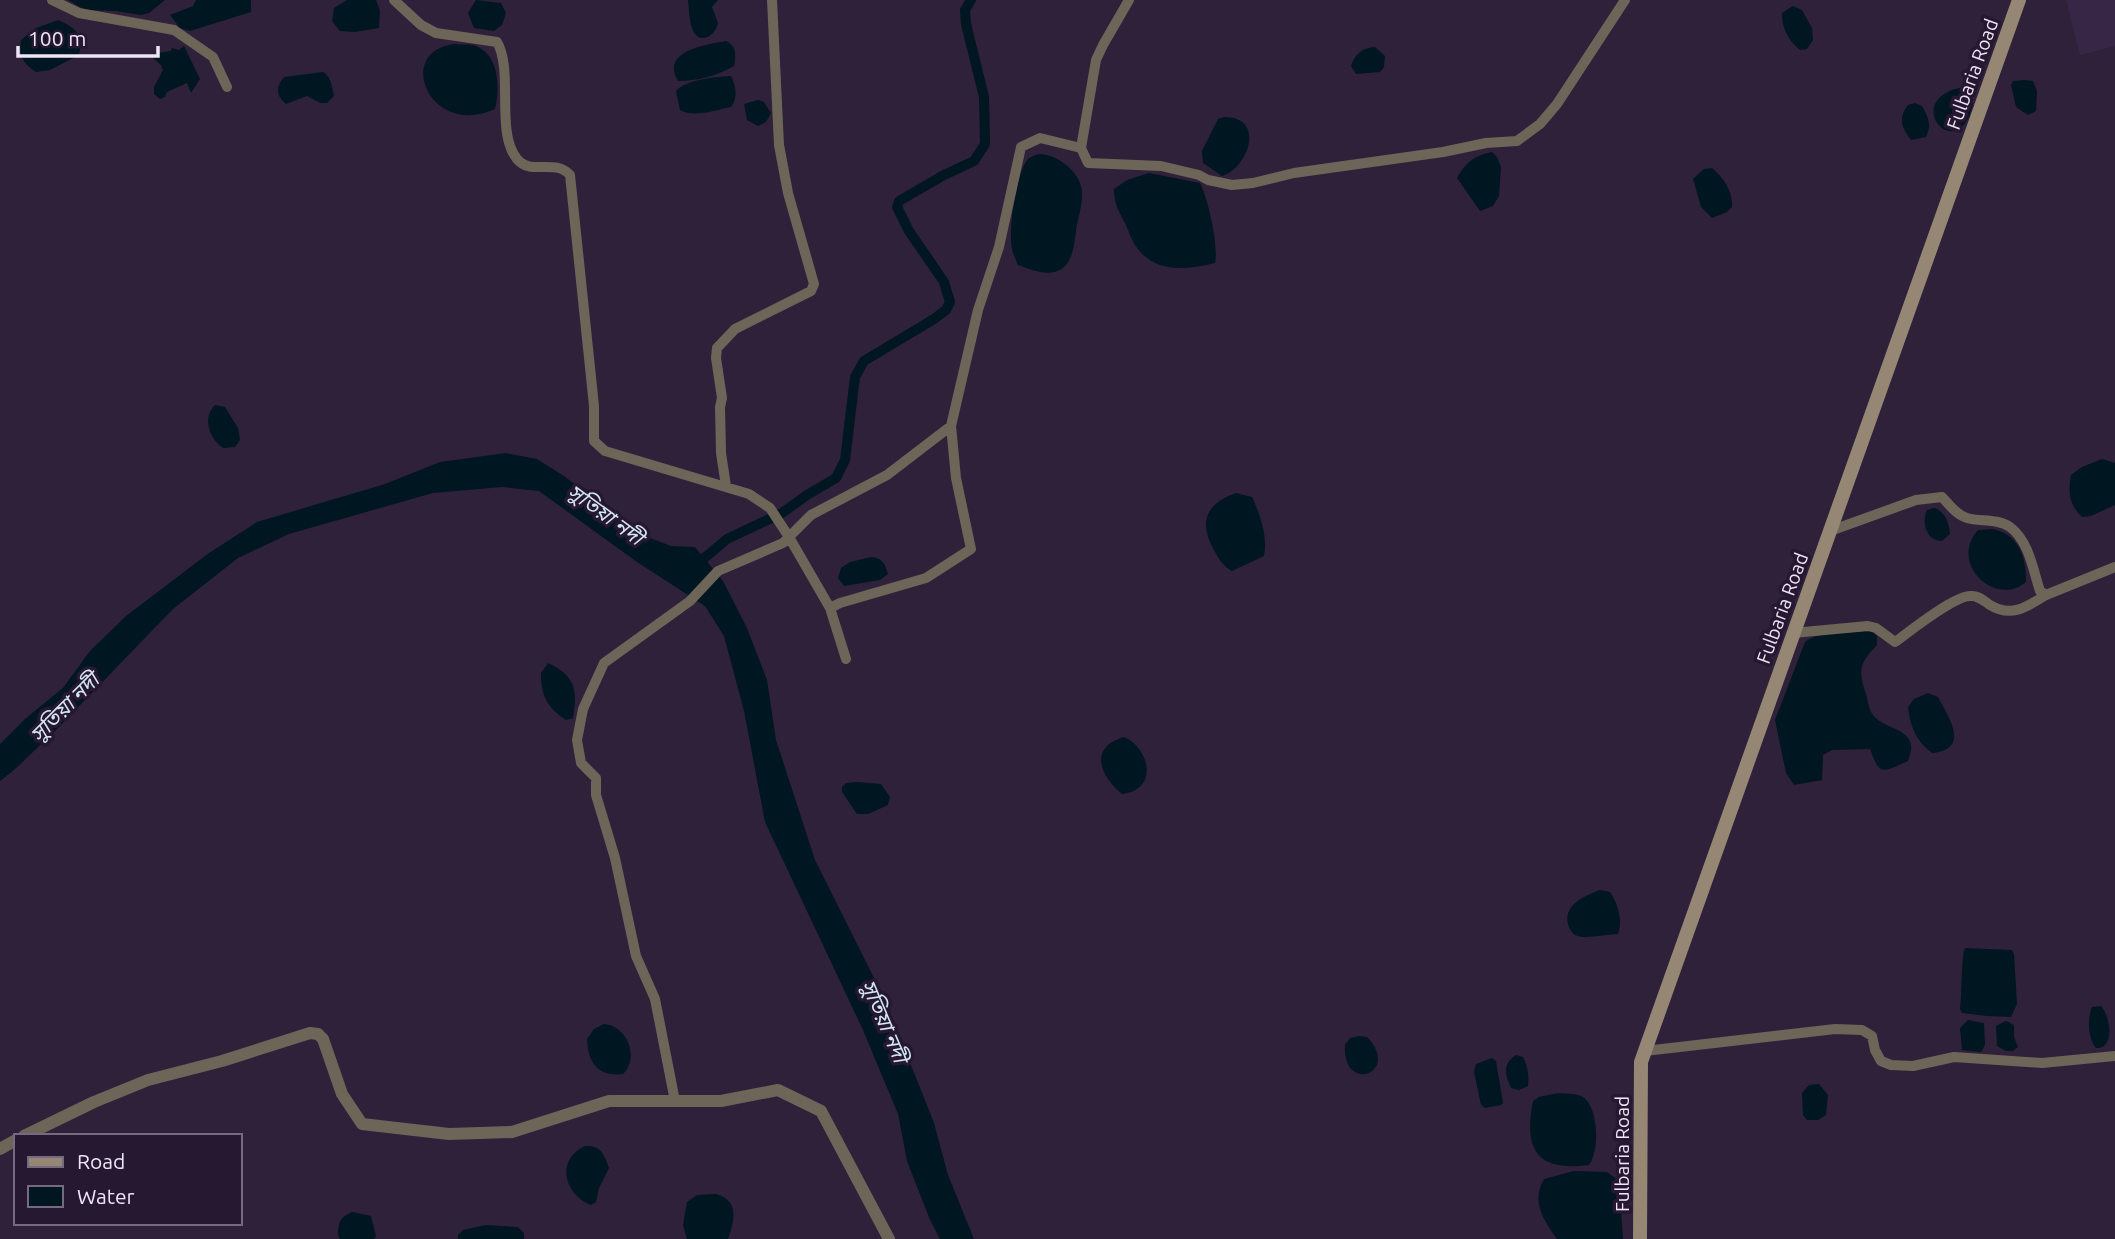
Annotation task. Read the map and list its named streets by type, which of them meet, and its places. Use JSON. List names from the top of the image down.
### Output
{
  "streets": {
    "main road": ["Fulbaria Road"]
  },
  "water": ["সুতিয়া নদী"],
  "legend": ["Road", "Water"],
  "scale_bar": "100 m"
}
